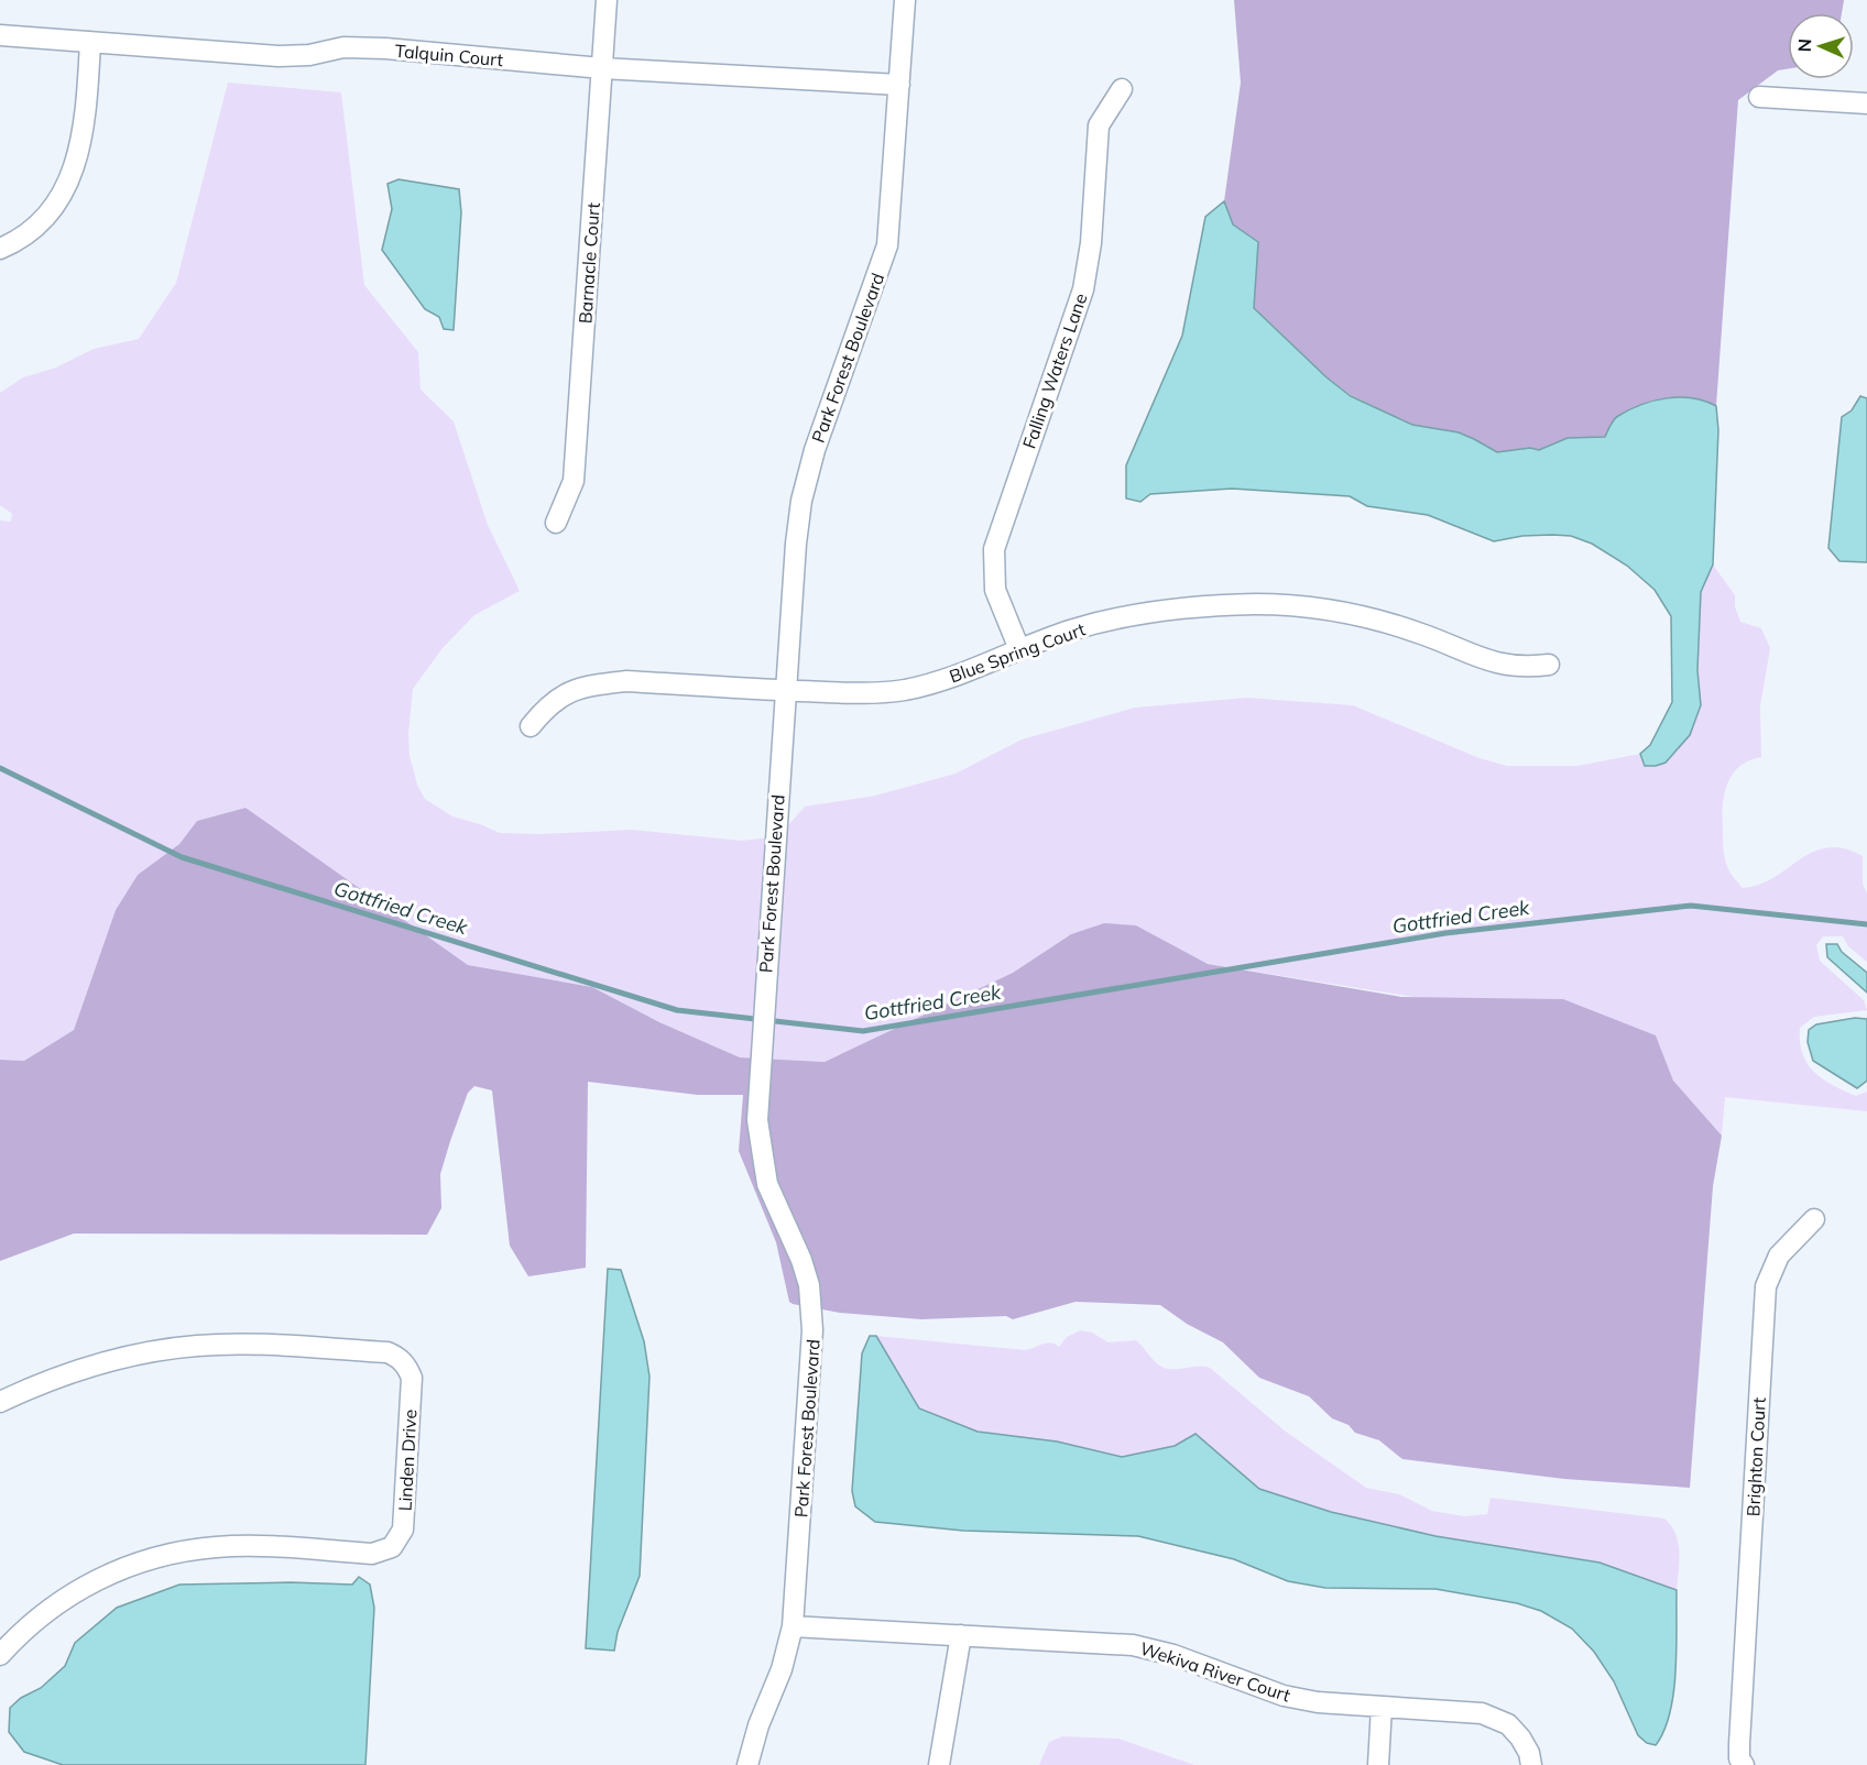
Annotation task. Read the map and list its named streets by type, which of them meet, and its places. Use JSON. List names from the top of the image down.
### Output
{
  "streets": {
    "street": [
      "Talquin Court",
      "Barnacle Court",
      "Park Forest Boulevard",
      "Falling Waters Lane",
      "Blue Spring Court",
      "Brighton Court",
      "Linden Drive",
      "Wekiva River Court"
    ]
  },
  "crossings": [
    ["Talquin Court", "Barnacle Court"],
    ["Talquin Court", "Park Forest Boulevard"],
    ["Park Forest Boulevard", "Blue Spring Court"],
    ["Park Forest Boulevard", "Wekiva River Court"],
    ["Falling Waters Lane", "Blue Spring Court"]
  ],
  "water": ["Gottfried Creek"],
  "north": "left"
}
